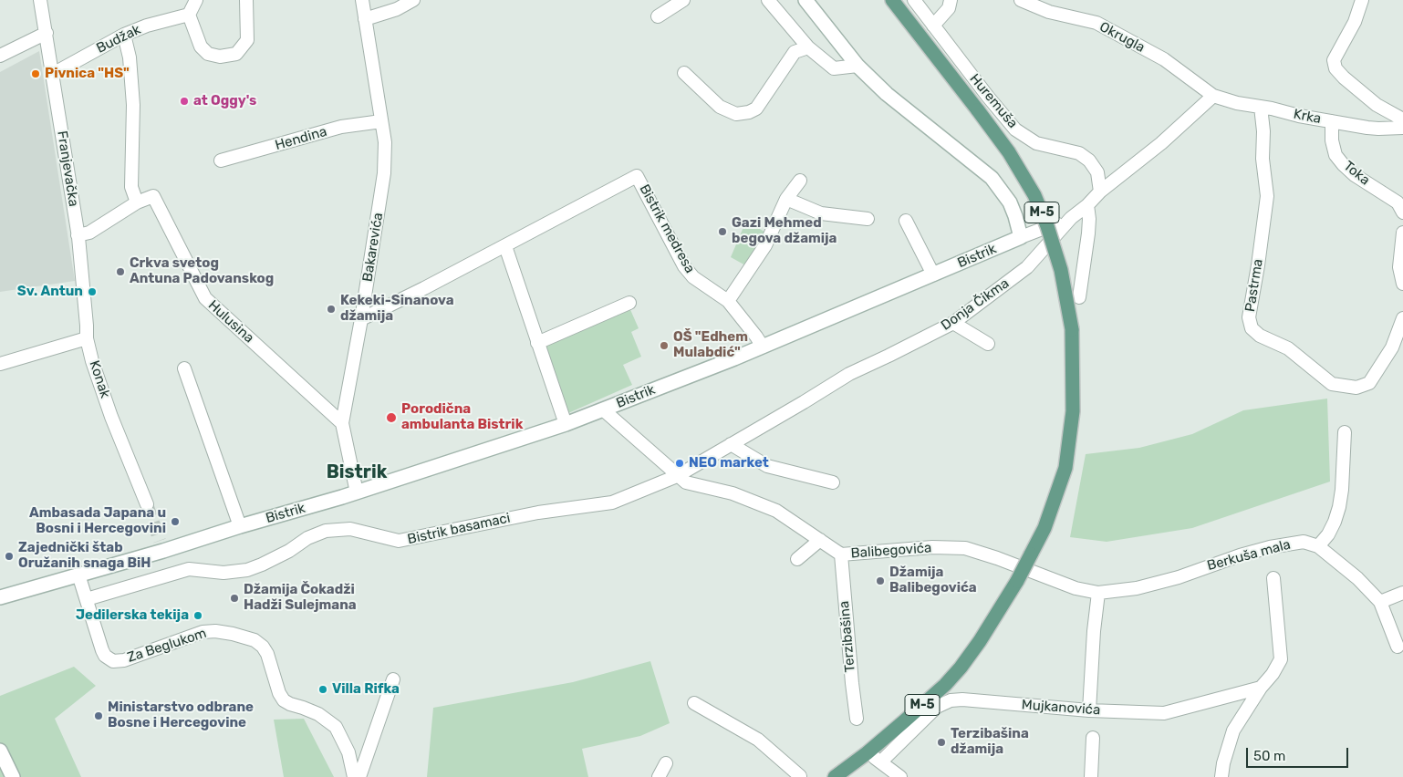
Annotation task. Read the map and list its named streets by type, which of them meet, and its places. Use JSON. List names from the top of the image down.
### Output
{
  "streets": {
    "main road": ["M-5", "Bistrik"],
    "street": [
      "Okrugla",
      "Budžak",
      "Huremuša",
      "Krka",
      "Hendina",
      "Franjevačka",
      "Toka",
      "Bistrik medresa",
      "Bakarevića",
      "Pastrma",
      "Donja Čikma",
      "Hulusina",
      "Konak",
      "Bistrik basamaci",
      "Balibegovića",
      "Berkuša mala",
      "Terzibašina",
      "Za Beglukom",
      "Mujkanovića"
    ]
  },
  "crossings": [
    ["Okrugla", "Krka"],
    ["Okrugla", "Donja Čikma"],
    ["Budžak", "Franjevačka"],
    ["Huremuša", "Donja Čikma"],
    ["Krka", "Toka"],
    ["Krka", "Pastrma"],
    ["Krka", "Donja Čikma"],
    ["Hendina", "Bakarevića"],
    ["Franjevačka", "Konak"],
    ["Bistrik medresa", "Bakarevića"],
    ["Bistrik medresa", "Bistrik"],
    ["Bakarevića", "Bistrik"],
    ["Bakarevića", "Hulusina"],
    ["Bistrik", "Donja Čikma"],
    ["Bistrik", "Balibegovića"],
    ["Donja Čikma", "Bistrik basamaci"],
    ["Donja Čikma", "Balibegovića"],
    ["Bistrik basamaci", "Balibegovića"],
    ["Bistrik basamaci", "Za Beglukom"],
    ["Balibegovića", "Berkuša mala"],
    ["Balibegovića", "Terzibašina"]
  ],
  "districts": ["Bistrik"],
  "places": [
    "Pivnica \"HS\"",
    "at Oggy's",
    "Gazi Mehmed begova džamija",
    "Crkva svetog Antuna Padovanskog",
    "Sv. Antun",
    "Kekeki-Sinanova džamija",
    "OŠ \"Edhem Mulabdić\"",
    "Porodična ambulanta Bistrik",
    "NEO market",
    "Ambasada Japana u Bosni i Hercegovini",
    "Zajednički štab Oružanih snaga BiH",
    "Džamija Balibegovića",
    "Džamija Čokadži Hadži Sulejmana",
    "Jedilerska tekija",
    "Villa Rifka",
    "Ministarstvo odbrane Bosne i Hercegovine",
    "Terzibašina džamija"
  ],
  "scale_bar": "50 m"
}
